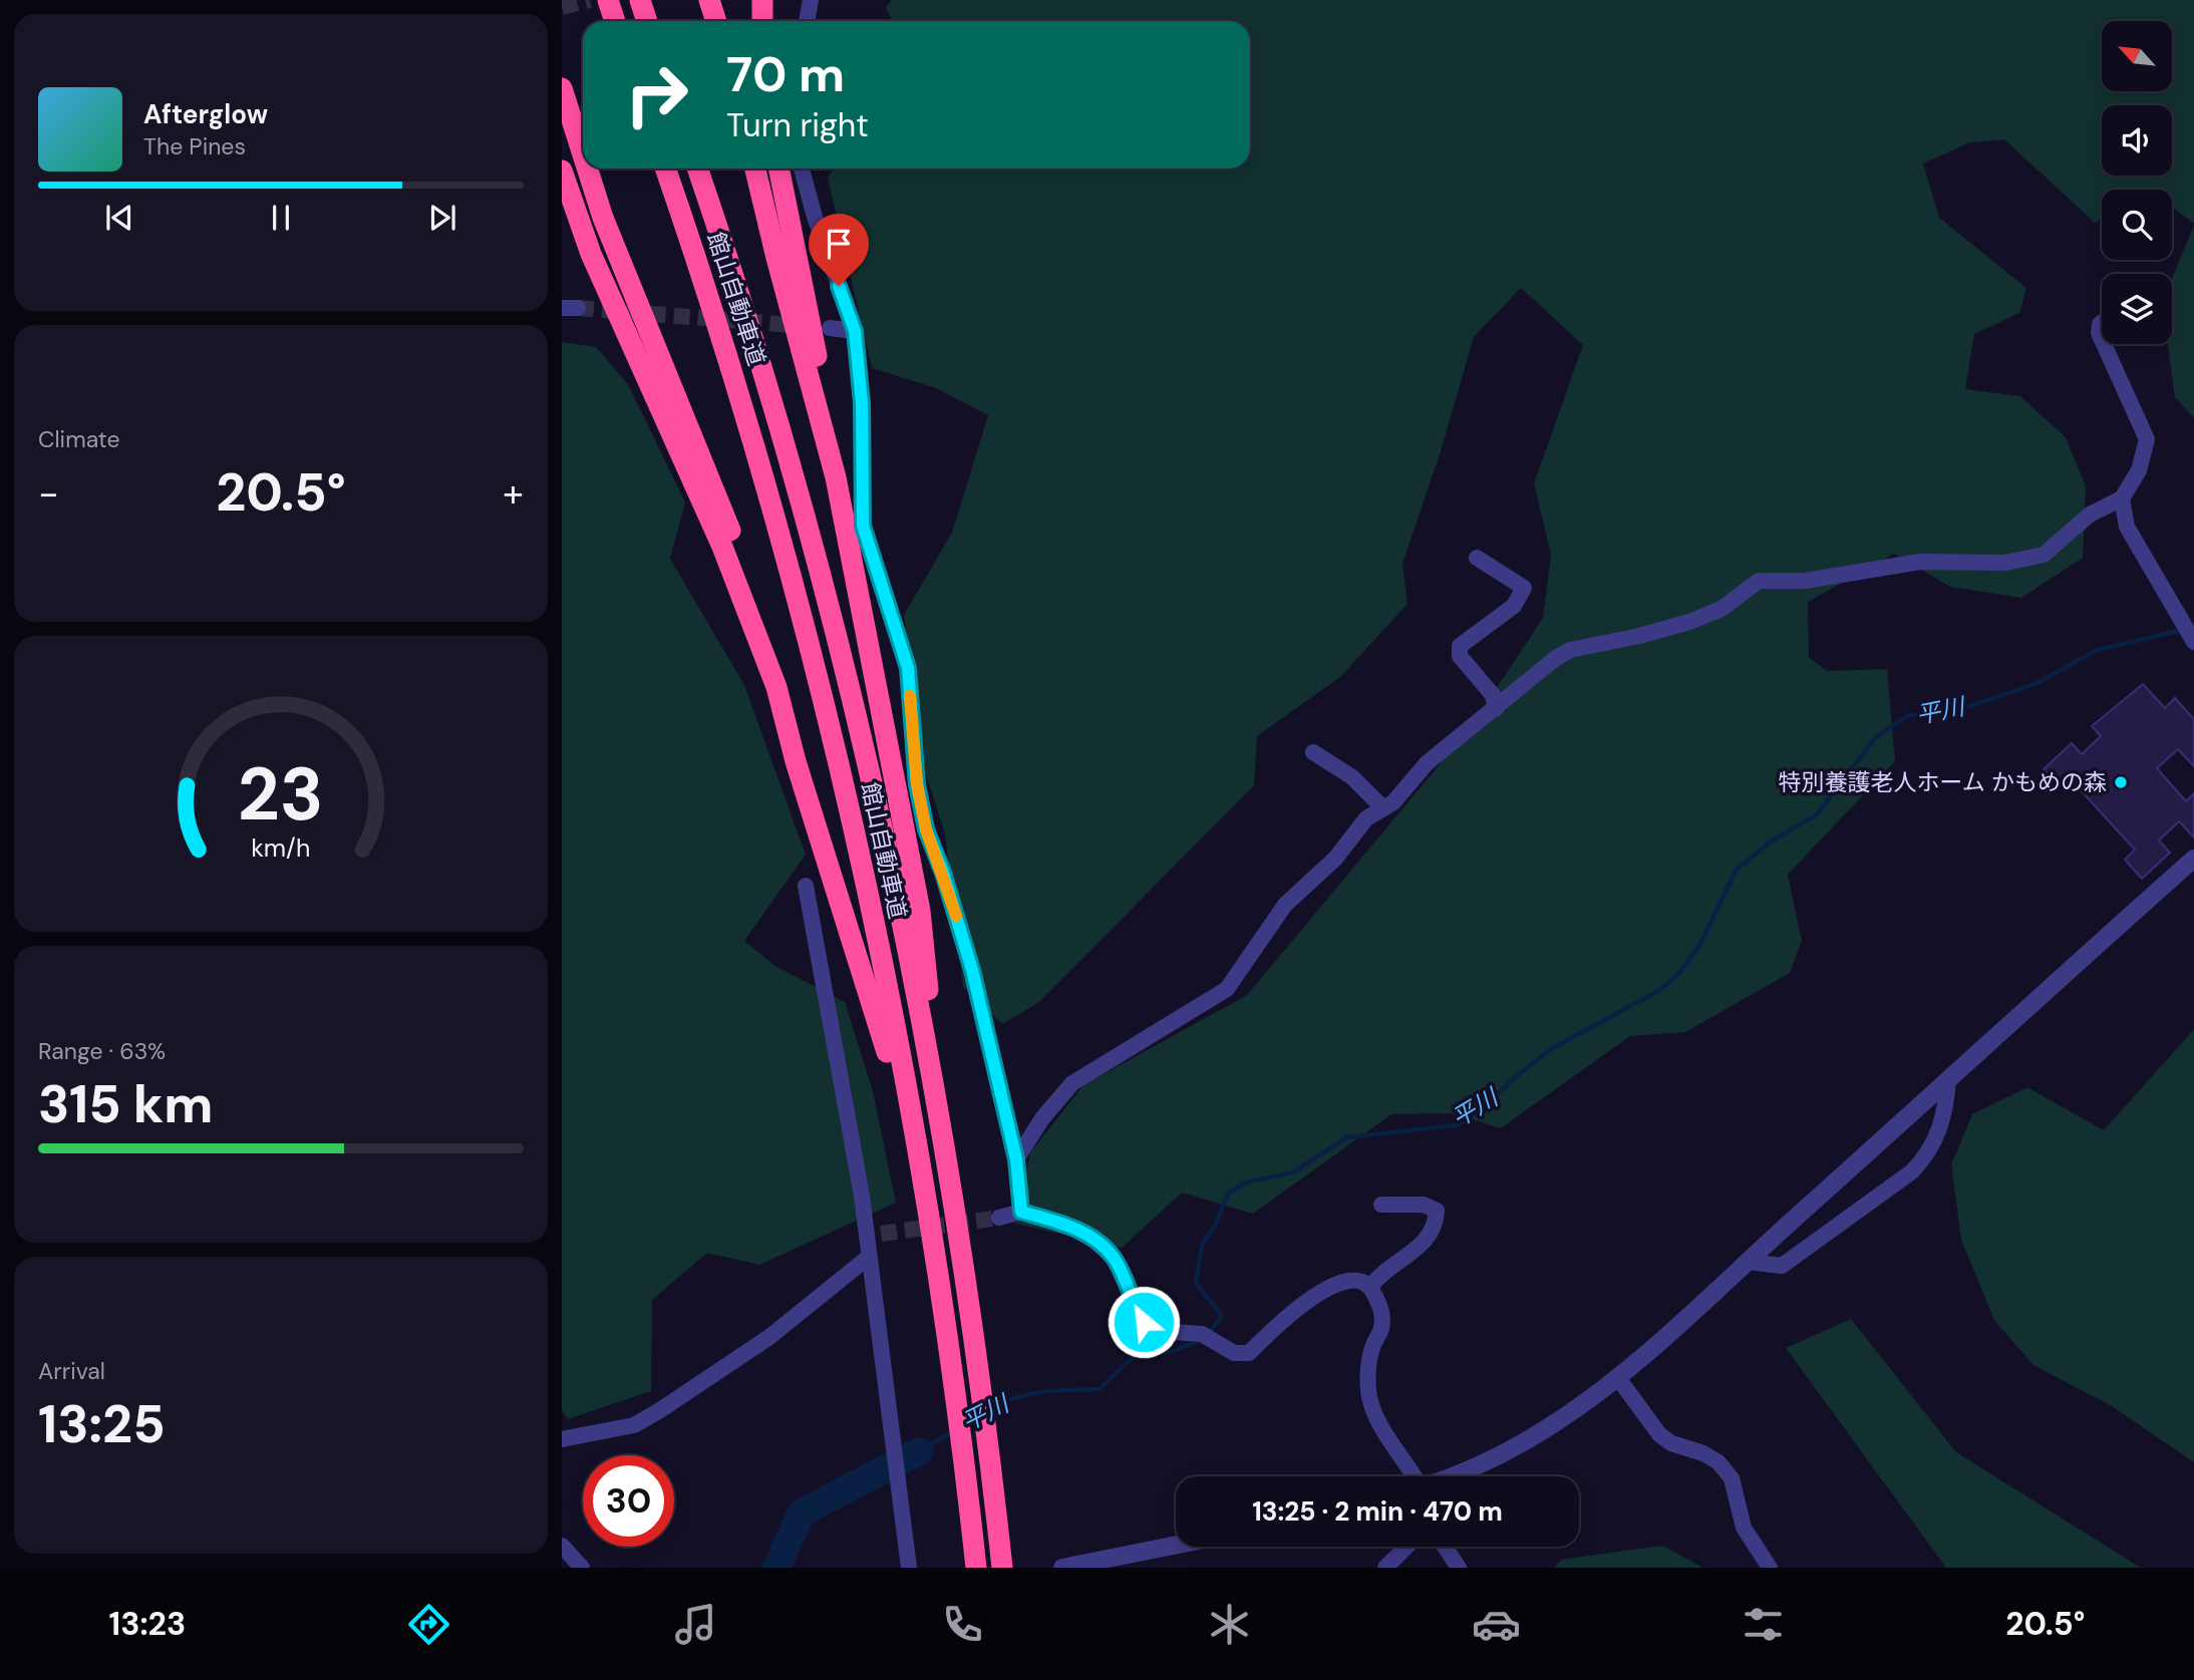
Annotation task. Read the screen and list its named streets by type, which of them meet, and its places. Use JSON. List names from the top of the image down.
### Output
{
  "streets": {
    "highway": ["館山自動車道"]
  },
  "water": ["平川"],
  "places": ["特別養護老人ホーム かもめの森"],
  "north": "top left",
  "page": {
    "turn": ["70 m", "Turn right"],
    "song": ["Afterglow", "The Pines"],
    "tile": [
      "Climate",
      ["Range · 63%", "315 km"],
      ["Arrival", "13:25"]
    ],
    "heat": ["−", "20.5°", "+"],
    "limit": "30",
    "trip": "13:25 · 2 min · 470 m",
    "tabs": ["13:23", "20.5°"],
    "gauge": ["23", "km/h"]
  }
}
